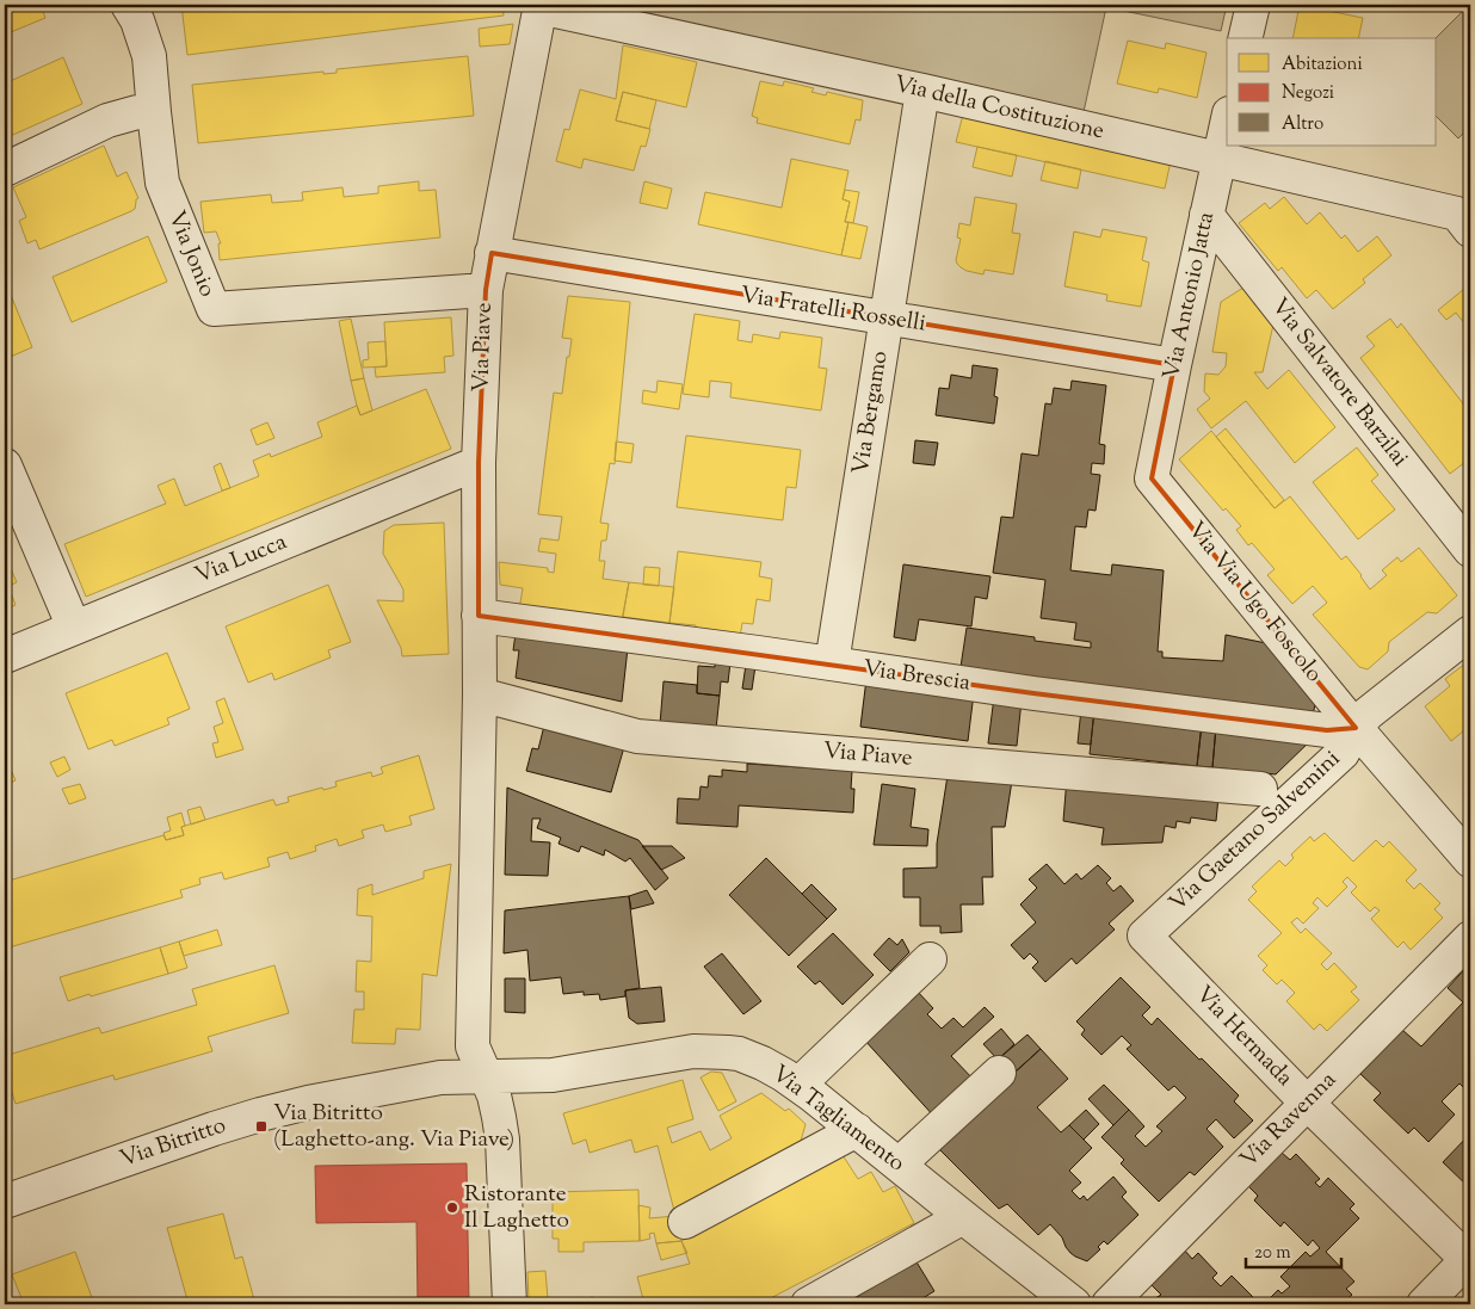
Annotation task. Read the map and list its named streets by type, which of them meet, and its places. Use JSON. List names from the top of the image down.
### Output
{
  "streets": {
    "street": [
      "Via della Costituzione",
      "Via Jonio",
      "Via Antonio Jatta",
      "Via Fratelli Rosselli",
      "Via Piave",
      "Via Salvatore Barzilai",
      "Via Bergamo",
      "Via Lucca",
      "Via Via Ugo Foscolo",
      "Via Brescia",
      "Via Gaetano Salvemini",
      "Via Hermada",
      "Via Tagliamento",
      "Via Ravenna",
      "Via Bitritto"
    ]
  },
  "crossings": [
    ["Via della Costituzione", "Via Antonio Jatta"],
    ["Via della Costituzione", "Via Piave"],
    ["Via della Costituzione", "Via Bergamo"],
    ["Via Jonio", "Via Piave"],
    ["Via Antonio Jatta", "Via Fratelli Rosselli"],
    ["Via Antonio Jatta", "Via Salvatore Barzilai"],
    ["Via Antonio Jatta", "Via Via Ugo Foscolo"],
    ["Via Fratelli Rosselli", "Via Piave"],
    ["Via Fratelli Rosselli", "Via Bergamo"],
    ["Via Piave", "Via Lucca"],
    ["Via Piave", "Via Brescia"],
    ["Via Piave", "Via Tagliamento"],
    ["Via Piave", "Via Bitritto"],
    ["Via Bergamo", "Via Brescia"],
    ["Via Via Ugo Foscolo", "Via Brescia"],
    ["Via Via Ugo Foscolo", "Via Gaetano Salvemini"],
    ["Via Brescia", "Via Gaetano Salvemini"],
    ["Via Gaetano Salvemini", "Via Hermada"],
    ["Via Hermada", "Via Ravenna"],
    ["Via Tagliamento", "Via Bitritto"]
  ],
  "places": {
    "transit": ["Via Bitritto (Laghetto-ang. Via Piave)"],
    "other": ["Ristorante Il Laghetto"]
  },
  "legend": ["Abitazioni", "Negozi", "Altro"],
  "scale_bar": "20 m"
}
